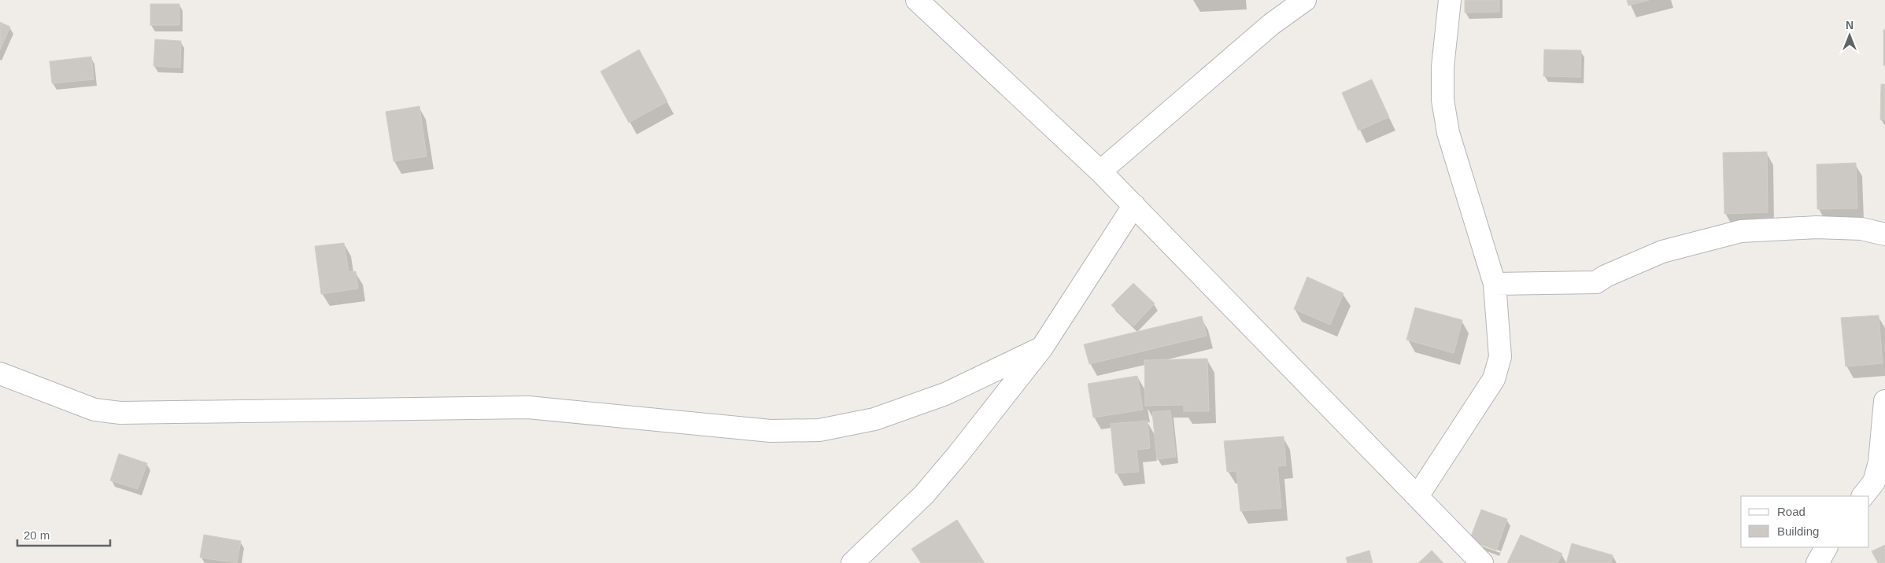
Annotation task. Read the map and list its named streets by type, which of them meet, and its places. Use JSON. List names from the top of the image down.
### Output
{
  "legend": ["Road", "Building"],
  "scale_bar": "20 m",
  "north": "top"
}
